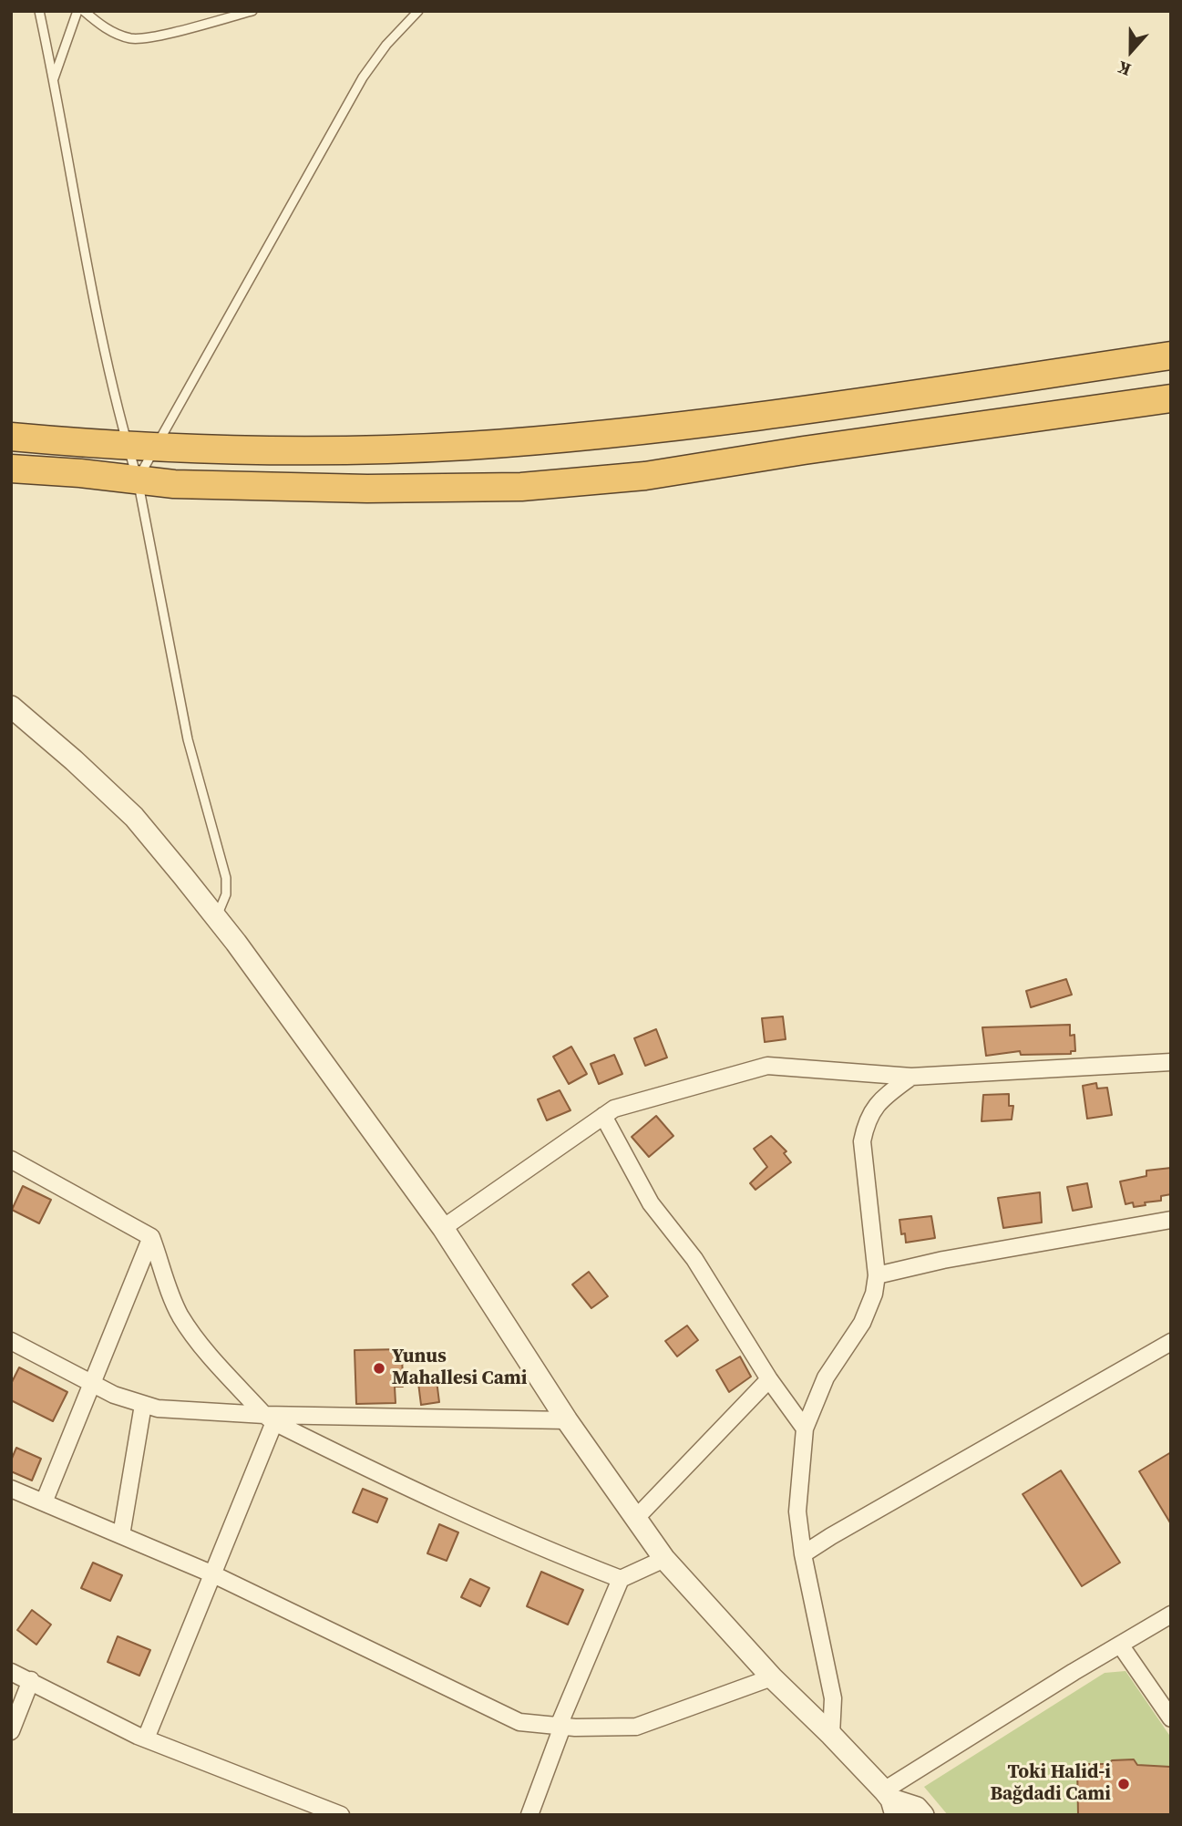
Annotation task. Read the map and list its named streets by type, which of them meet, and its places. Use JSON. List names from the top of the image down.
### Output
{
  "places": ["Yunus Mahallesi Cami", "Toki Halid-i Bağdadi Cami"],
  "north": "bottom"
}
